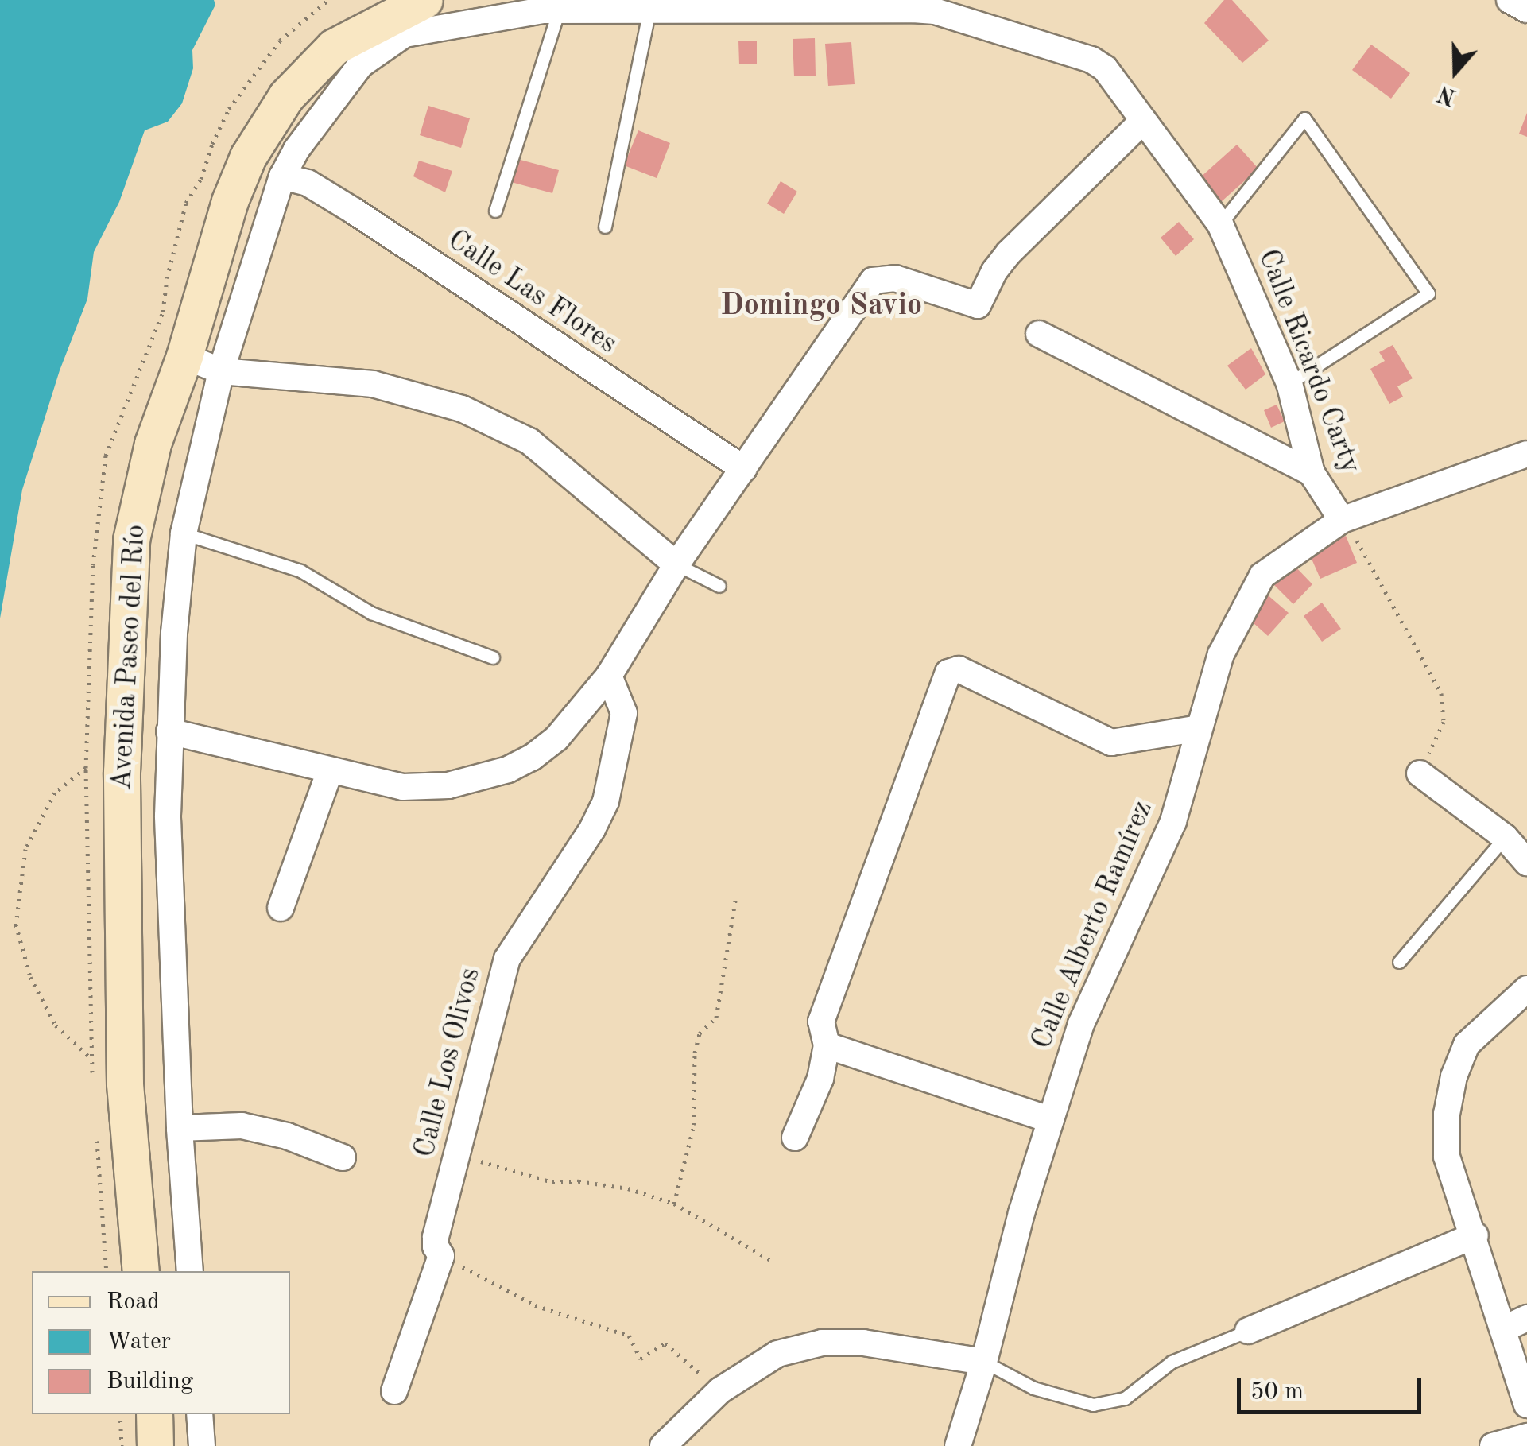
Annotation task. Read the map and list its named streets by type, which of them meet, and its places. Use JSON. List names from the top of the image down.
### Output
{
  "streets": {
    "street": [
      "Calle Las Flores",
      "Calle Ricardo Carty",
      "Avenida Paseo del Río",
      "Calle Alberto Ramírez",
      "Calle Los Olivos"
    ]
  },
  "crossings": [
    ["Calle Las Flores", "Calle Ricardo Carty"],
    ["Calle Las Flores", "Avenida Paseo del Río"],
    ["Calle Ricardo Carty", "Avenida Paseo del Río"],
    ["Calle Ricardo Carty", "Calle Alberto Ramírez"]
  ],
  "districts": ["Domingo Savio"],
  "legend": ["Road", "Water", "Building"],
  "scale_bar": "50 m",
  "north": "bottom"
}
